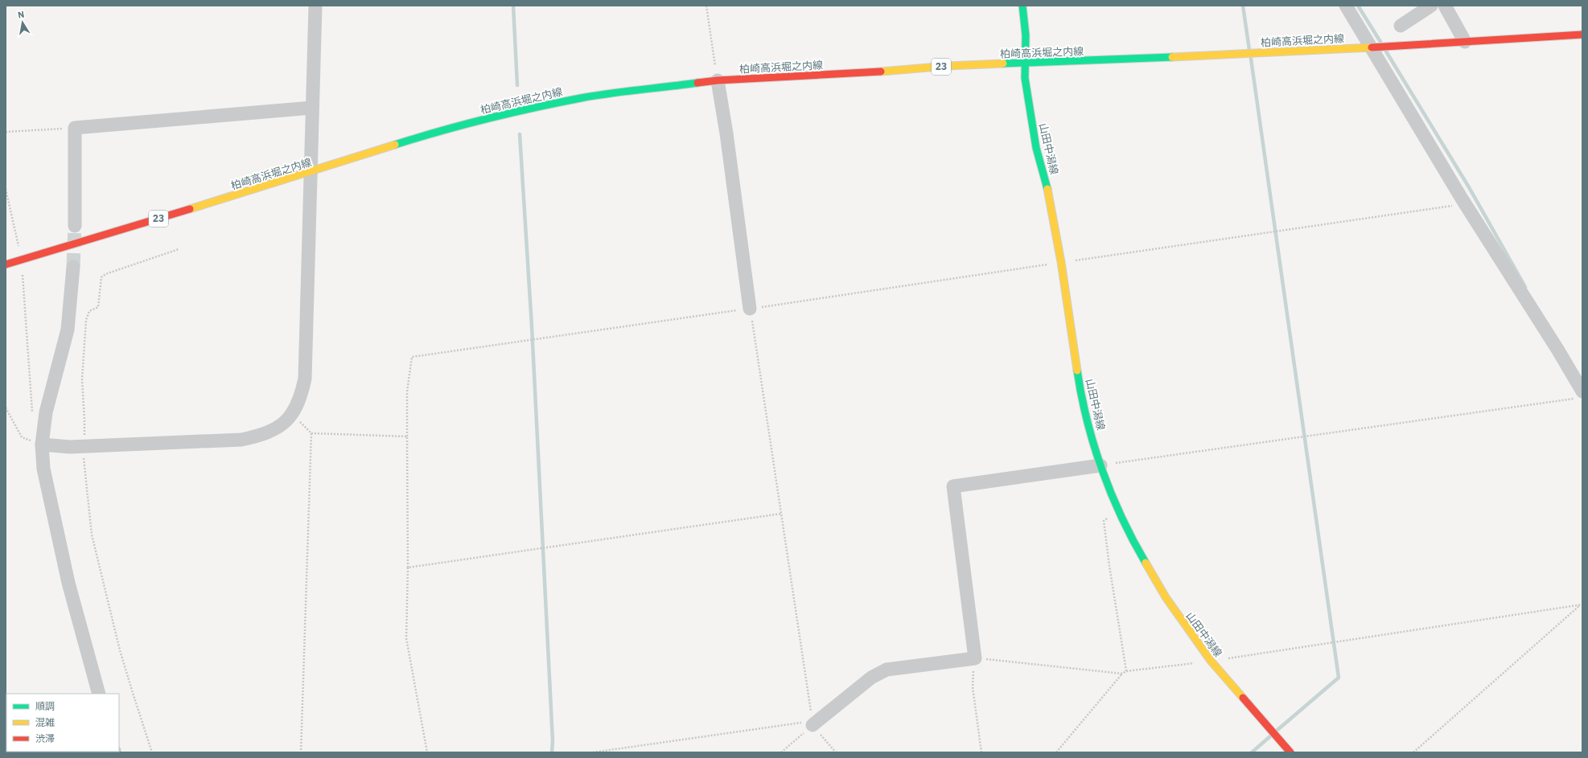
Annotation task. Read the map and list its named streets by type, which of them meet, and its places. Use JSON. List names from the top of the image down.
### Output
{
  "streets": {
    "main road": ["柏崎高浜堀之内線", "23", "山田中潟線"]
  },
  "crossings": [
    ["柏崎高浜堀之内線", "山田中潟線"]
  ],
  "legend": ["順調", "混雑", "渋滞"],
  "north": "top"
}
